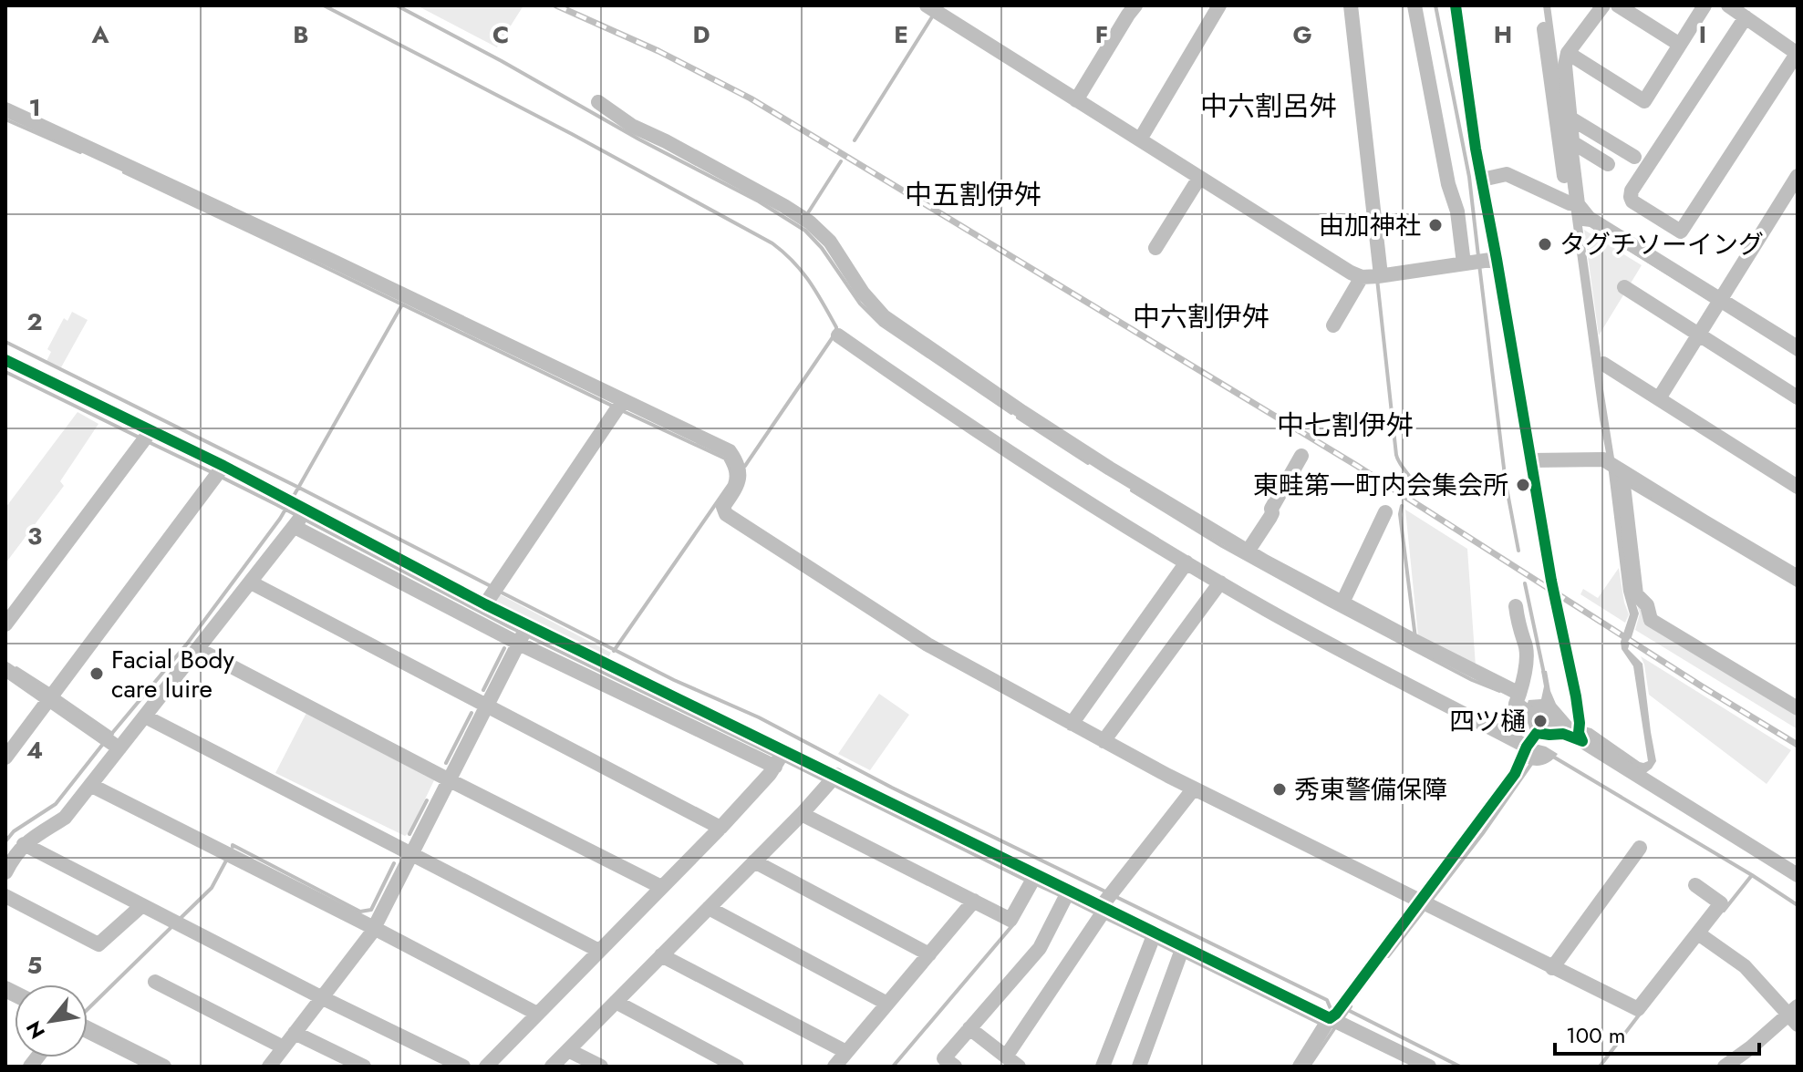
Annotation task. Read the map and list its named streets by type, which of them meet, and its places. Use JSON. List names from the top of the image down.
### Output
{
  "districts": [
    "中六割呂舛",
    "中五割伊舛",
    "中六割伊舛",
    "中七割伊舛"
  ],
  "places": [
    "由加神社",
    "タグチソーイング",
    "東畦第一町内会集会所",
    "Facial Body care luire",
    "四ツ樋",
    "秀東警備保障"
  ],
  "scale_bar": "100 m",
  "north": "bottom left",
  "grid": {
    "columns": [
      "A",
      "B",
      "C",
      "D",
      "E",
      "F",
      "G",
      "H",
      "I"
    ],
    "rows": [
      "1",
      "2",
      "3",
      "4",
      "5"
    ]
  }
}
